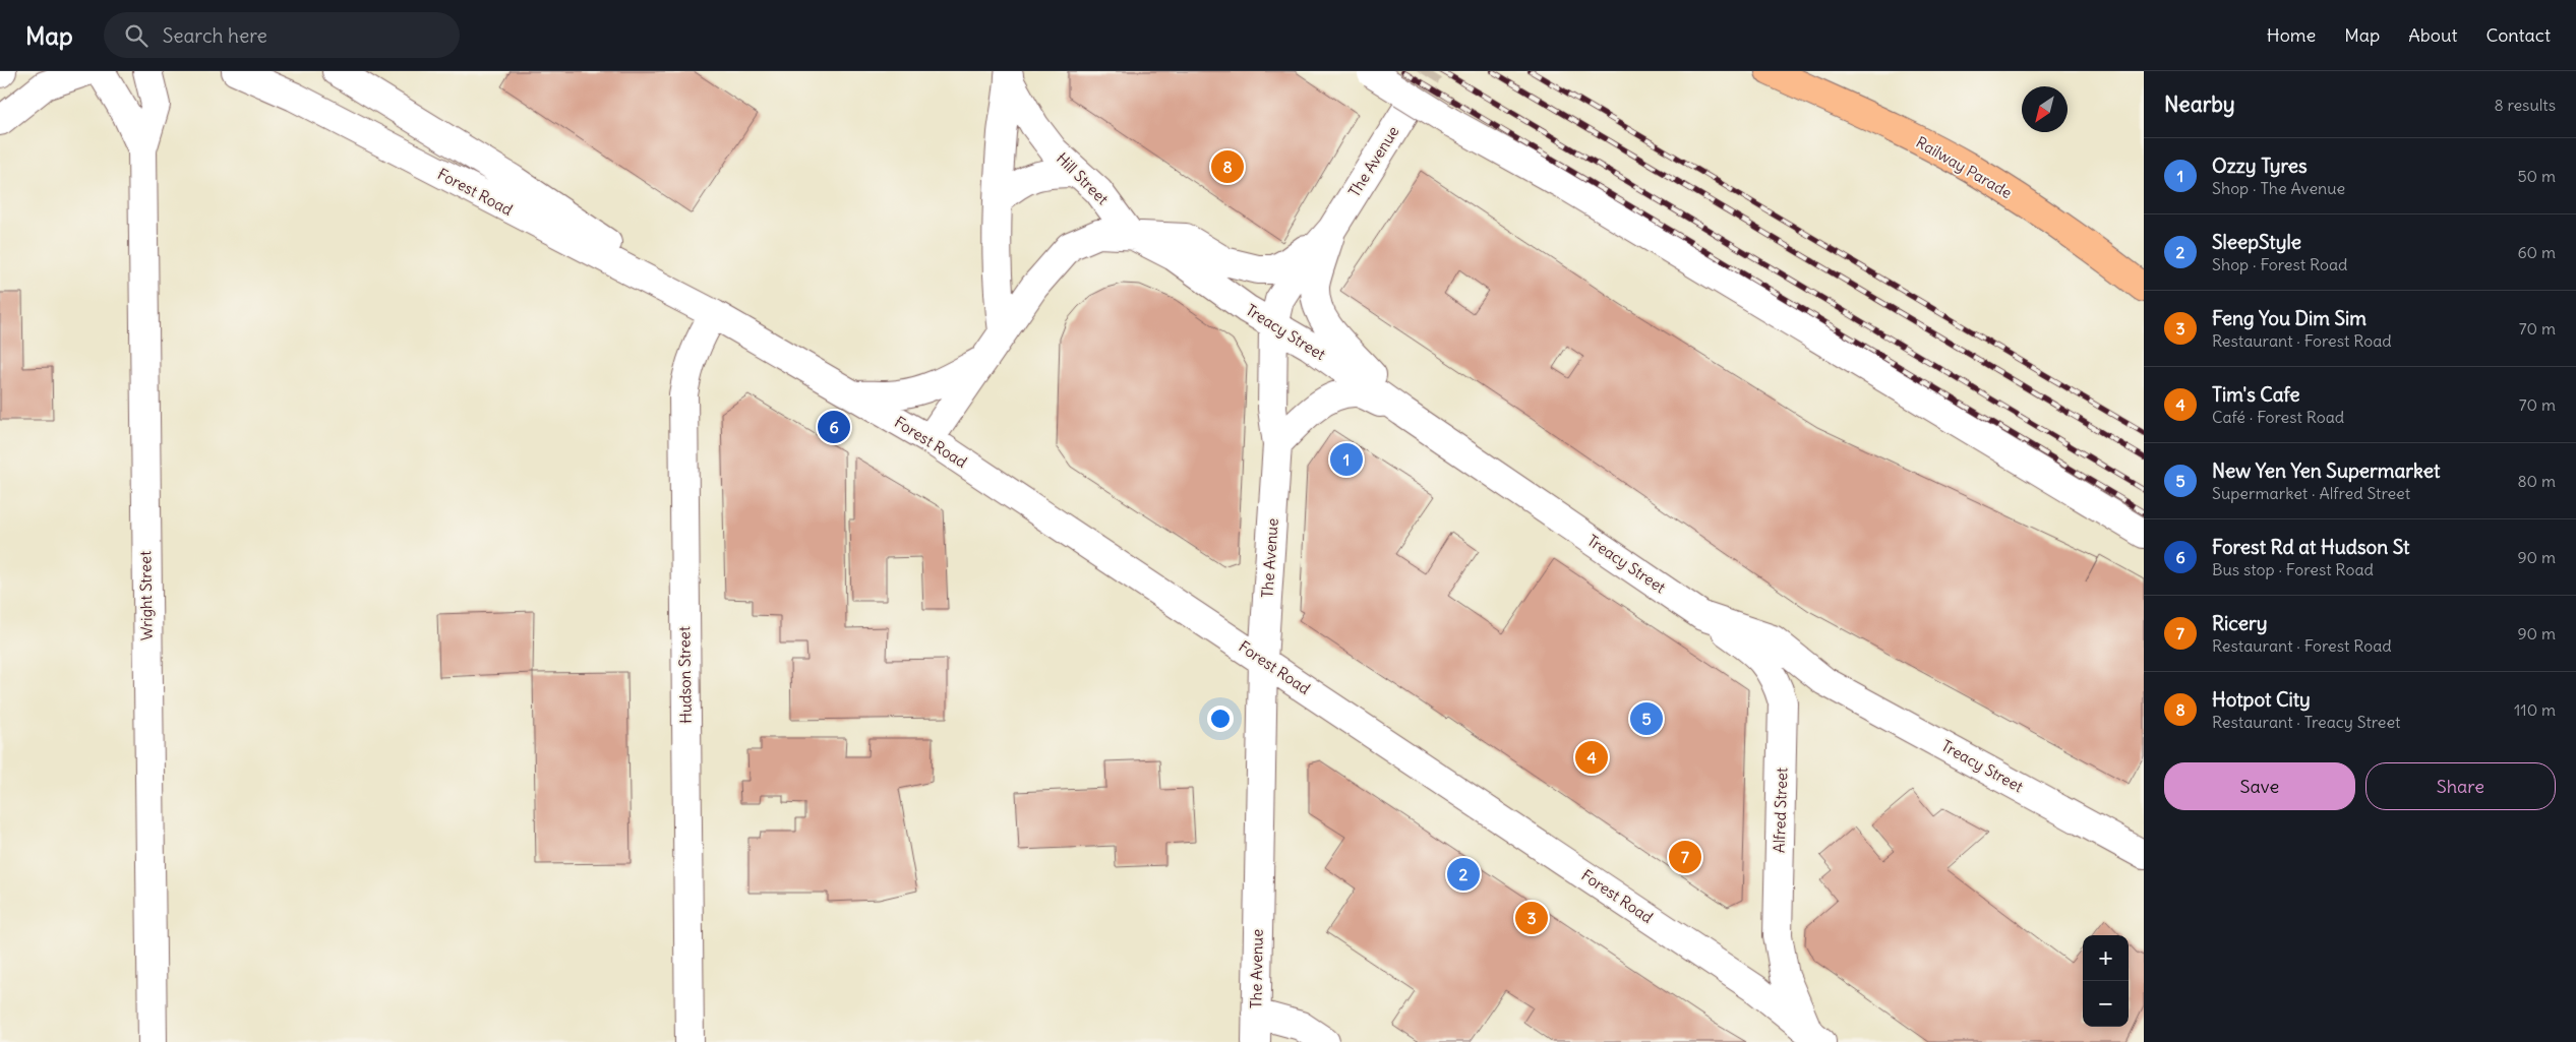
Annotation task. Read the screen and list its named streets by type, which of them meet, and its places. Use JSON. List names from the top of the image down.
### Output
{
  "streets": {
    "main road": ["Railway Parade"],
    "street": [
      "The Avenue",
      "Hill Street",
      "Forest Road",
      "Treacy Street",
      "Wright Street",
      "Hudson Street",
      "Alfred Street"
    ]
  },
  "crossings": [
    ["The Avenue", "Forest Road"],
    ["The Avenue", "Treacy Street"],
    ["Hill Street", "Treacy Street"],
    ["Forest Road", "Hudson Street"],
    ["Forest Road", "Alfred Street"],
    ["Treacy Street", "Alfred Street"]
  ],
  "north": "bottom left",
  "page": {
    "header": "Map",
    "search": "Search here",
    "nav": [
      "Home",
      "Map",
      "About",
      "Contact"
    ],
    "heading": ["Nearby", "8 results"],
    "list": [
      {
        "mark": "1",
        "name": "Ozzy Tyres",
        "note": "Shop · The Avenue",
        "value": "50 m"
      },
      {
        "mark": "2",
        "name": "SleepStyle",
        "note": "Shop · Forest Road",
        "value": "60 m"
      },
      {
        "mark": "3",
        "name": "Feng You Dim Sim",
        "note": "Restaurant · Forest Road",
        "value": "70 m"
      },
      {
        "mark": "4",
        "name": "Tim's Cafe",
        "note": "Café · Forest Road",
        "value": "70 m"
      },
      {
        "mark": "5",
        "name": "New Yen Yen Supermarket",
        "note": "Supermarket · Alfred Street",
        "value": "80 m"
      },
      {
        "mark": "6",
        "name": "Forest Rd at Hudson St",
        "note": "Bus stop · Forest Road",
        "value": "90 m"
      },
      {
        "mark": "7",
        "name": "Ricery",
        "note": "Restaurant · Forest Road",
        "value": "90 m"
      },
      {
        "mark": "8",
        "name": "Hotpot City",
        "note": "Restaurant · Treacy Street",
        "value": "110 m"
      }
    ],
    "pins": [
      "8",
      "6",
      "1",
      "5",
      "4",
      "7",
      "2",
      "3"
    ],
    "buttons": ["Save", "Share"],
    "map_buttons": ["+", "−"]
  }
}
